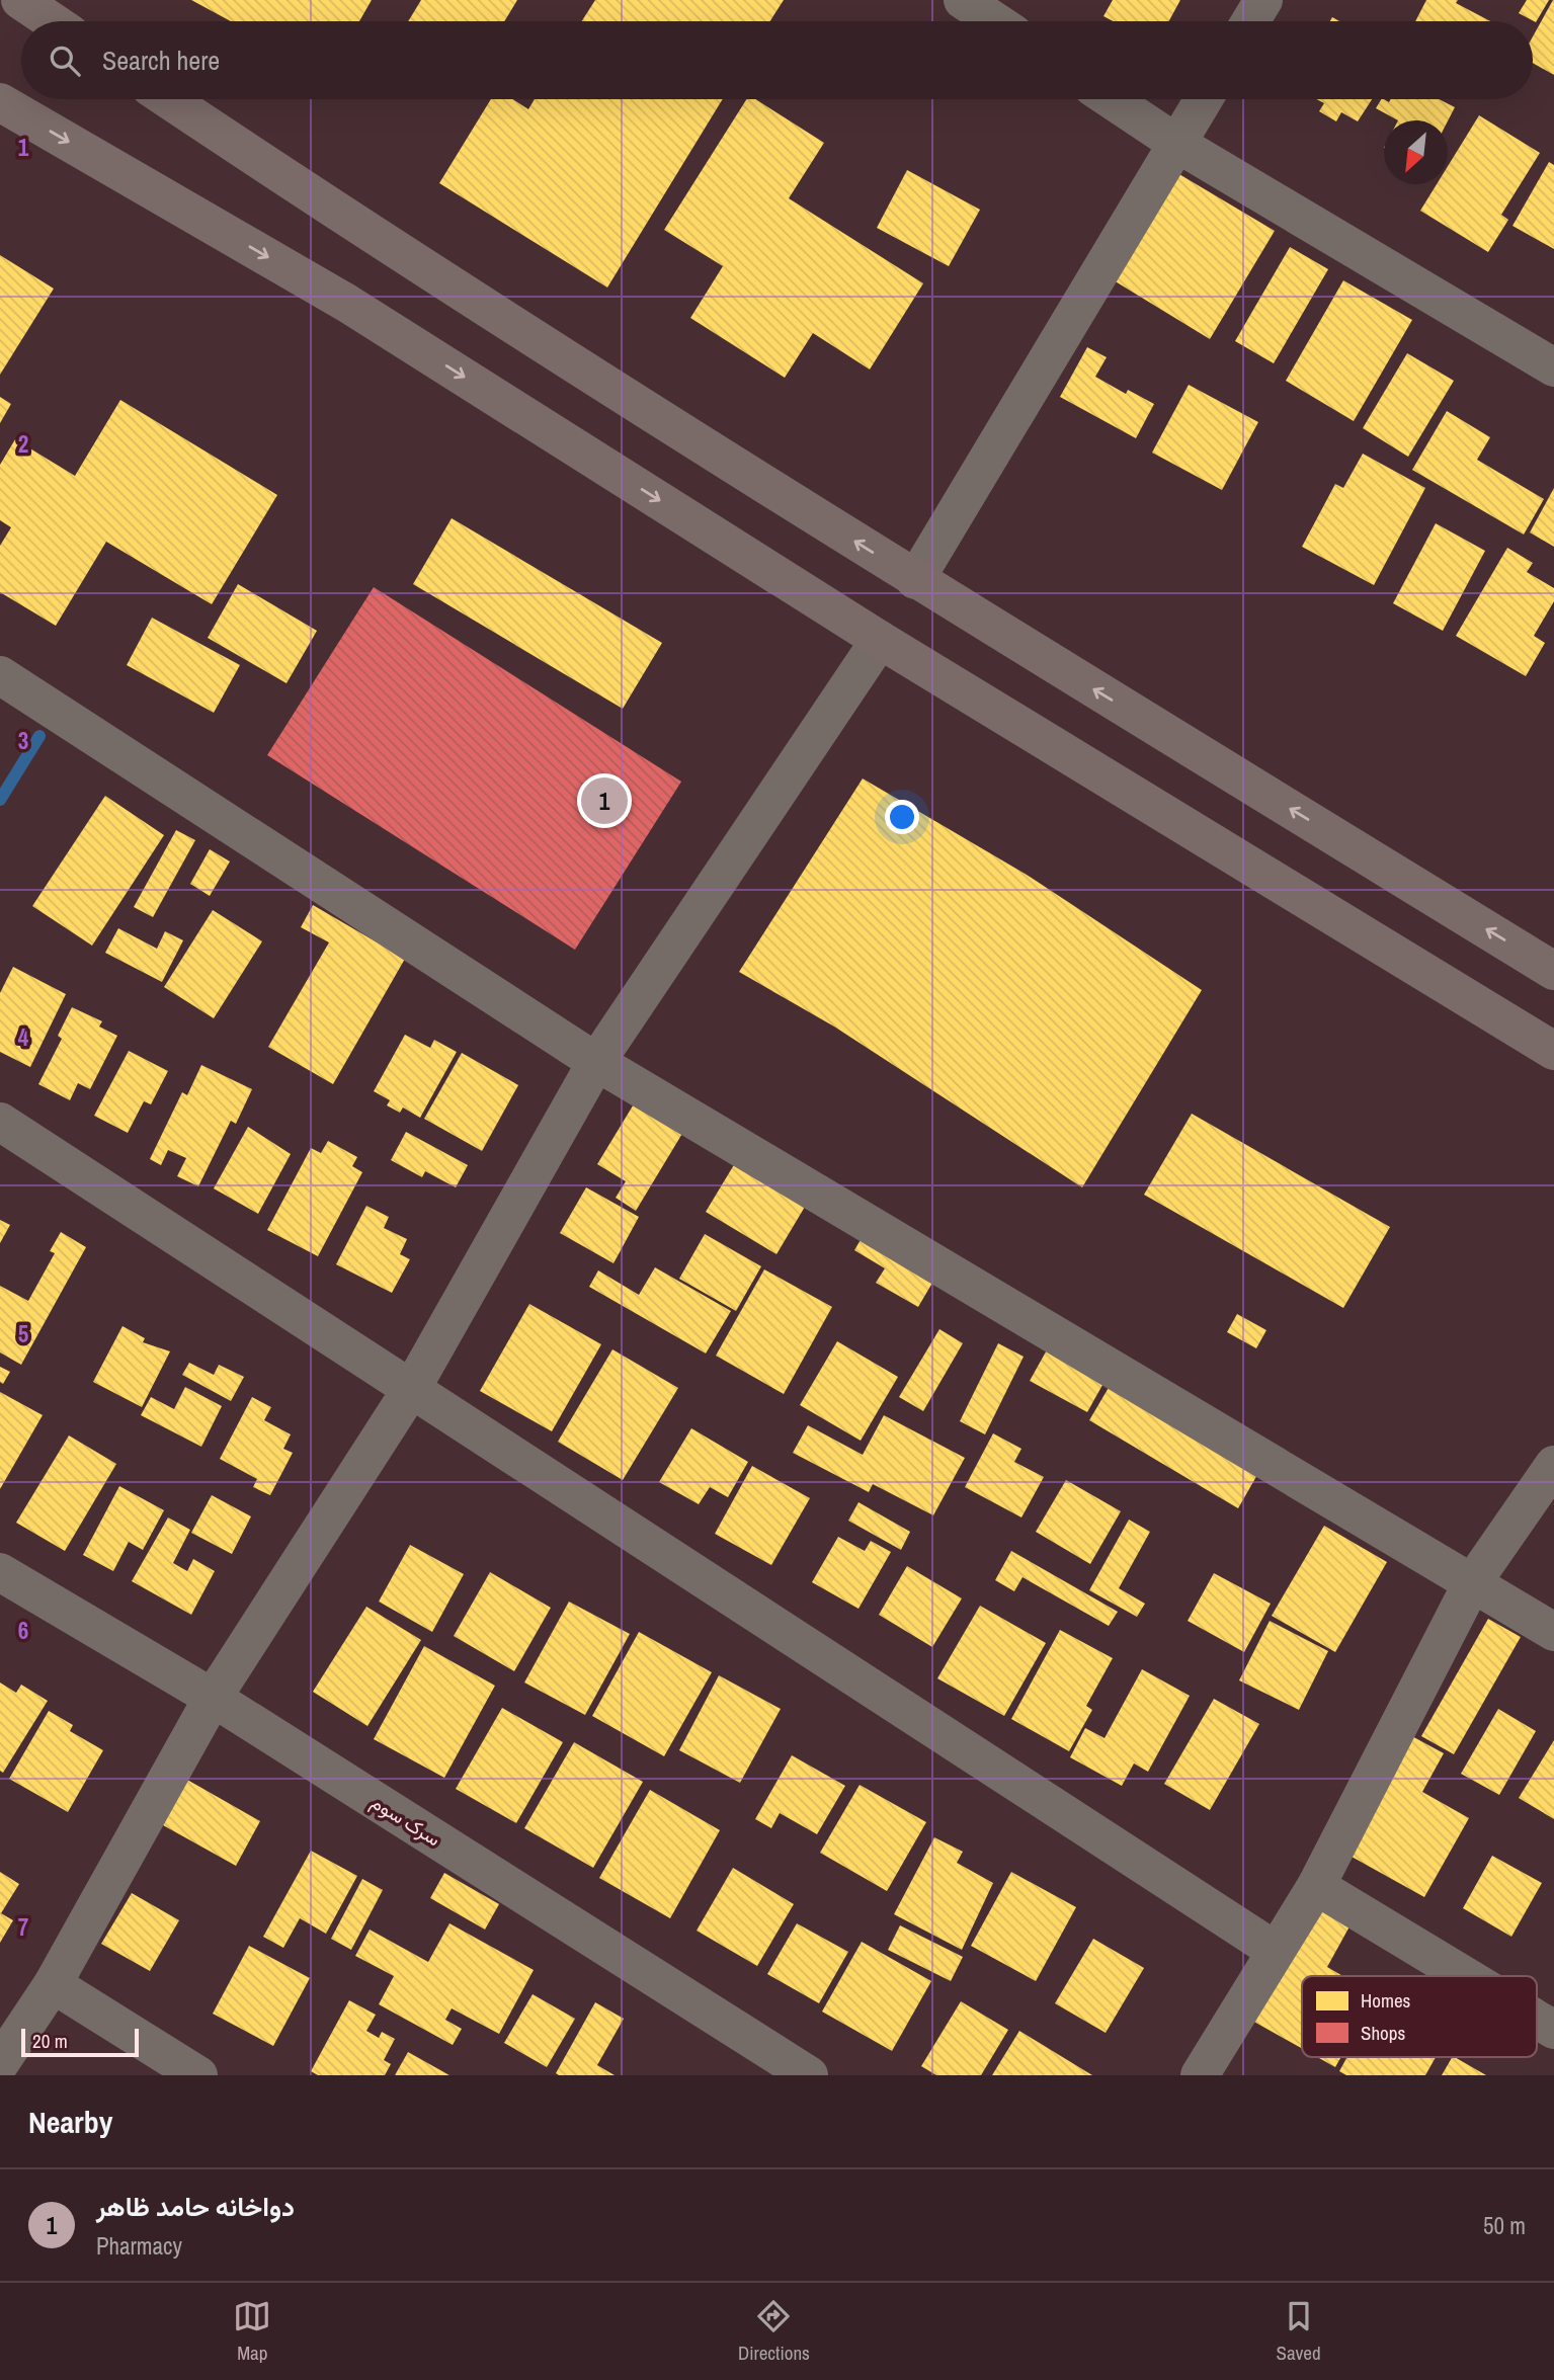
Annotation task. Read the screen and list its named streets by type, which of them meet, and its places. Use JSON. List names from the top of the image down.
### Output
{
  "streets": {
    "street": ["سرک سوم"]
  },
  "legend": ["Homes", "Shops"],
  "scale_bar": "20 m",
  "north": "bottom left",
  "page": {
    "search": "Search here",
    "pins": "1",
    "scale": "20 m",
    "heading": "Nearby",
    "list": [
      {
        "mark": "1",
        "name": "دواخانه حامد ظاهر",
        "note": "Pharmacy",
        "value": "50 m"
      }
    ],
    "nav": ["Map", "Directions", "Saved"]
  },
  "grid": {
    "rows": [
      "1",
      "2",
      "3",
      "4",
      "5",
      "6",
      "7"
    ]
  }
}
